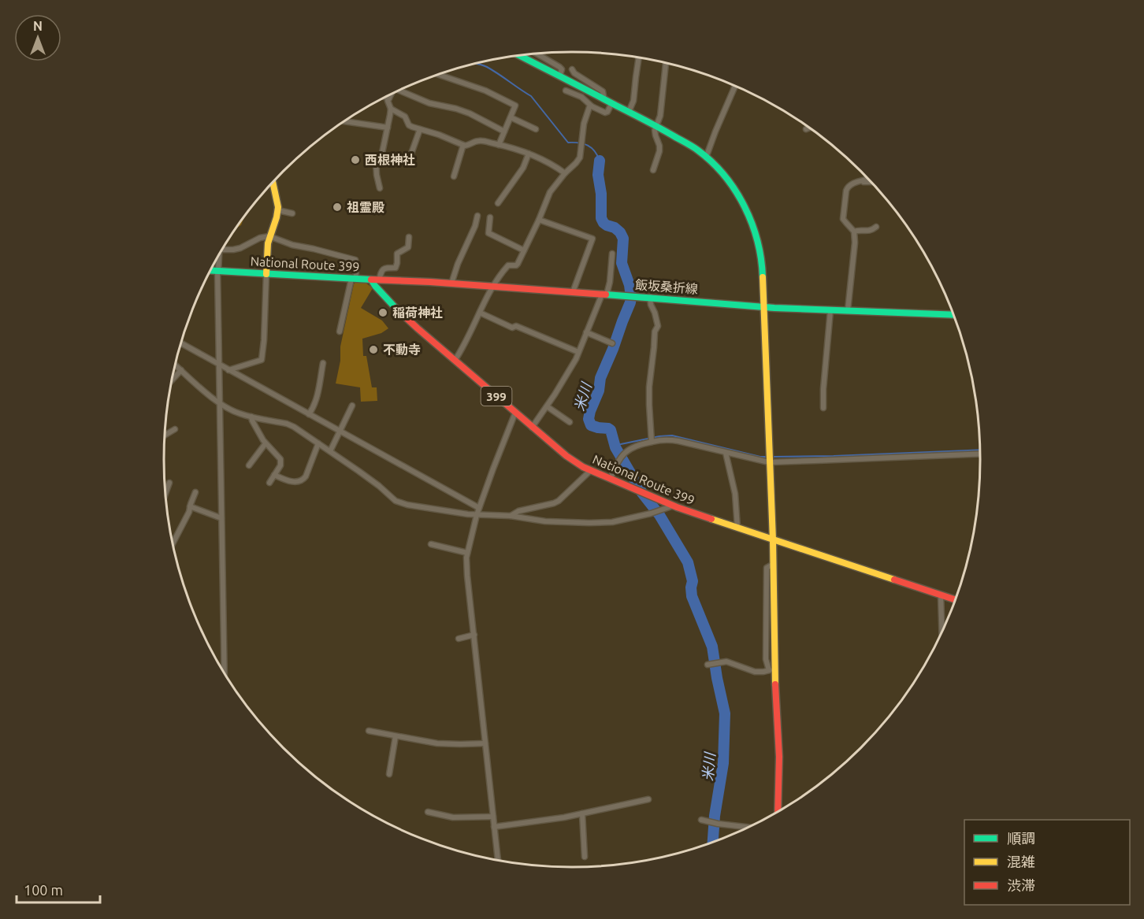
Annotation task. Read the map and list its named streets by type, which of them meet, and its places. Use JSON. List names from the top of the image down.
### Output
{
  "streets": {
    "main road": ["National Route 399", "飯坂桑折線", "399"]
  },
  "crossings": [
    ["National Route 399", "飯坂桑折線"]
  ],
  "water": ["米川"],
  "places": [
    "西根神社",
    "祖霊殿",
    "稲荷神社",
    "不動寺"
  ],
  "legend": ["順調", "混雑", "渋滞"],
  "scale_bar": "100 m",
  "north": "top"
}
